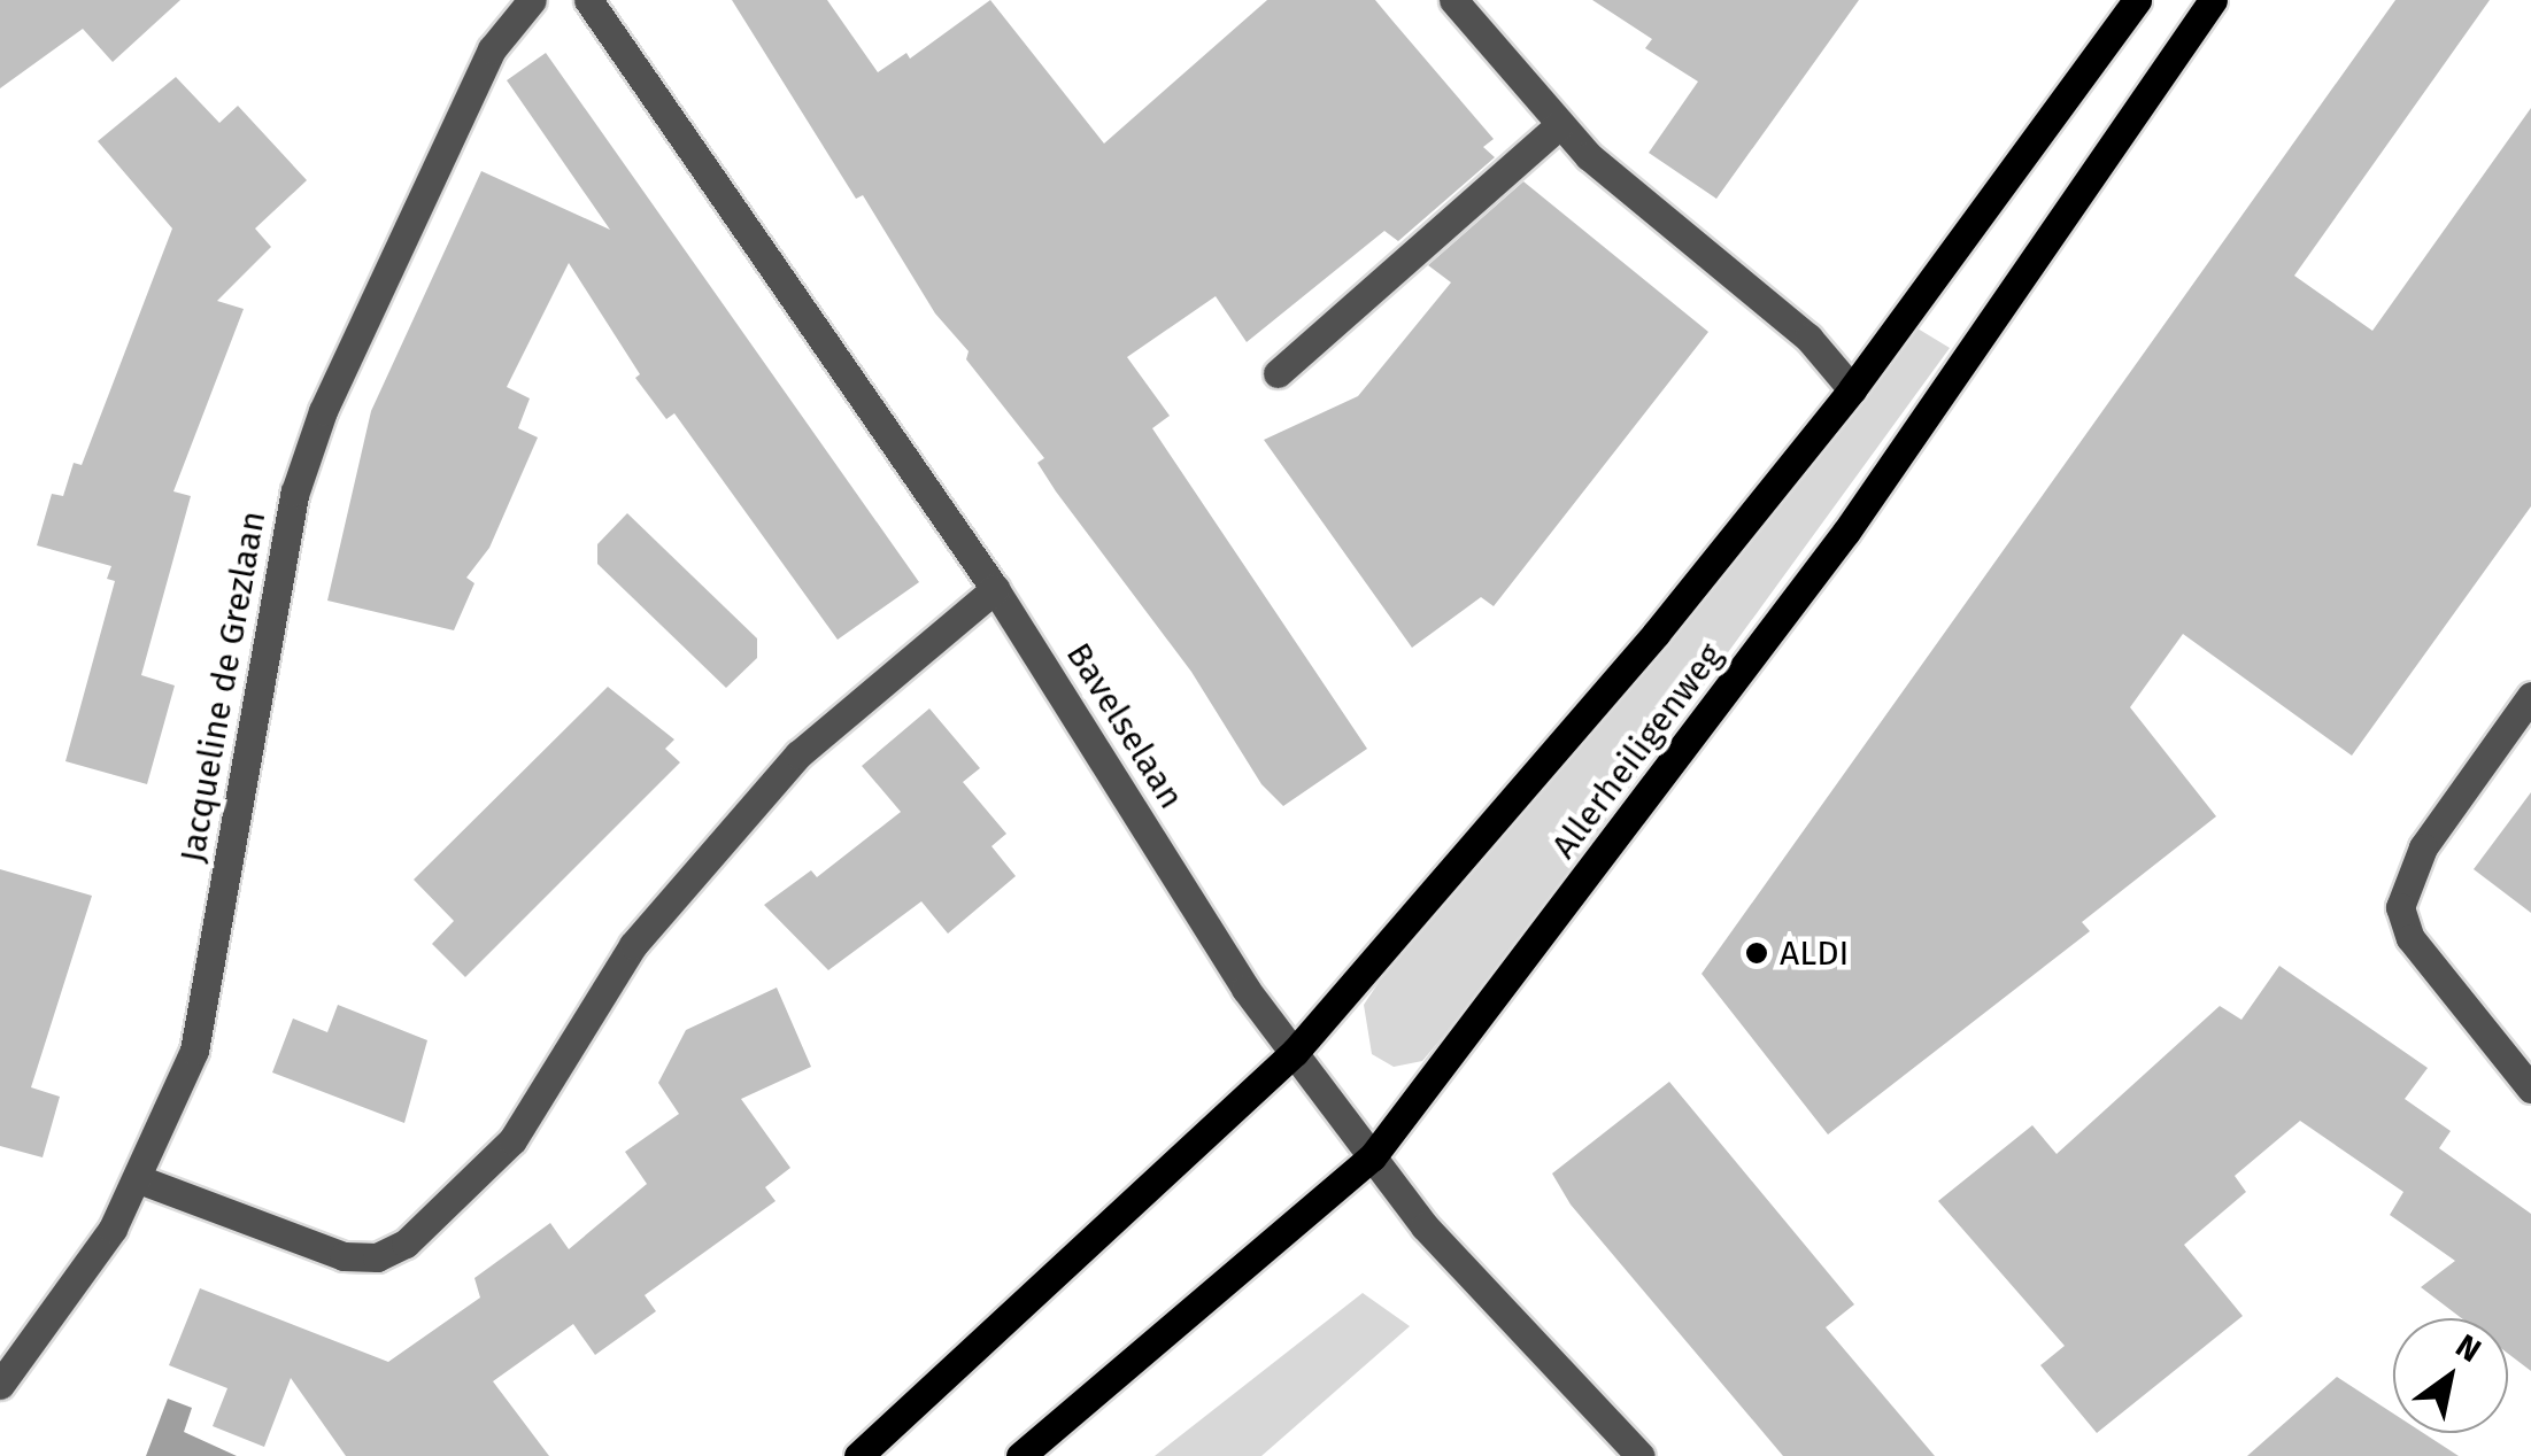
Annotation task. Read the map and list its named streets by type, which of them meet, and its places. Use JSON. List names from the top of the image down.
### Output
{
  "streets": {
    "main road": ["Allerheiligenweg"],
    "street": ["Jacqueline de Grezlaan", "Bavelselaan"]
  },
  "crossings": [
    ["Bavelselaan", "Allerheiligenweg"]
  ],
  "places": ["ALDI"],
  "north": "top right"
}
